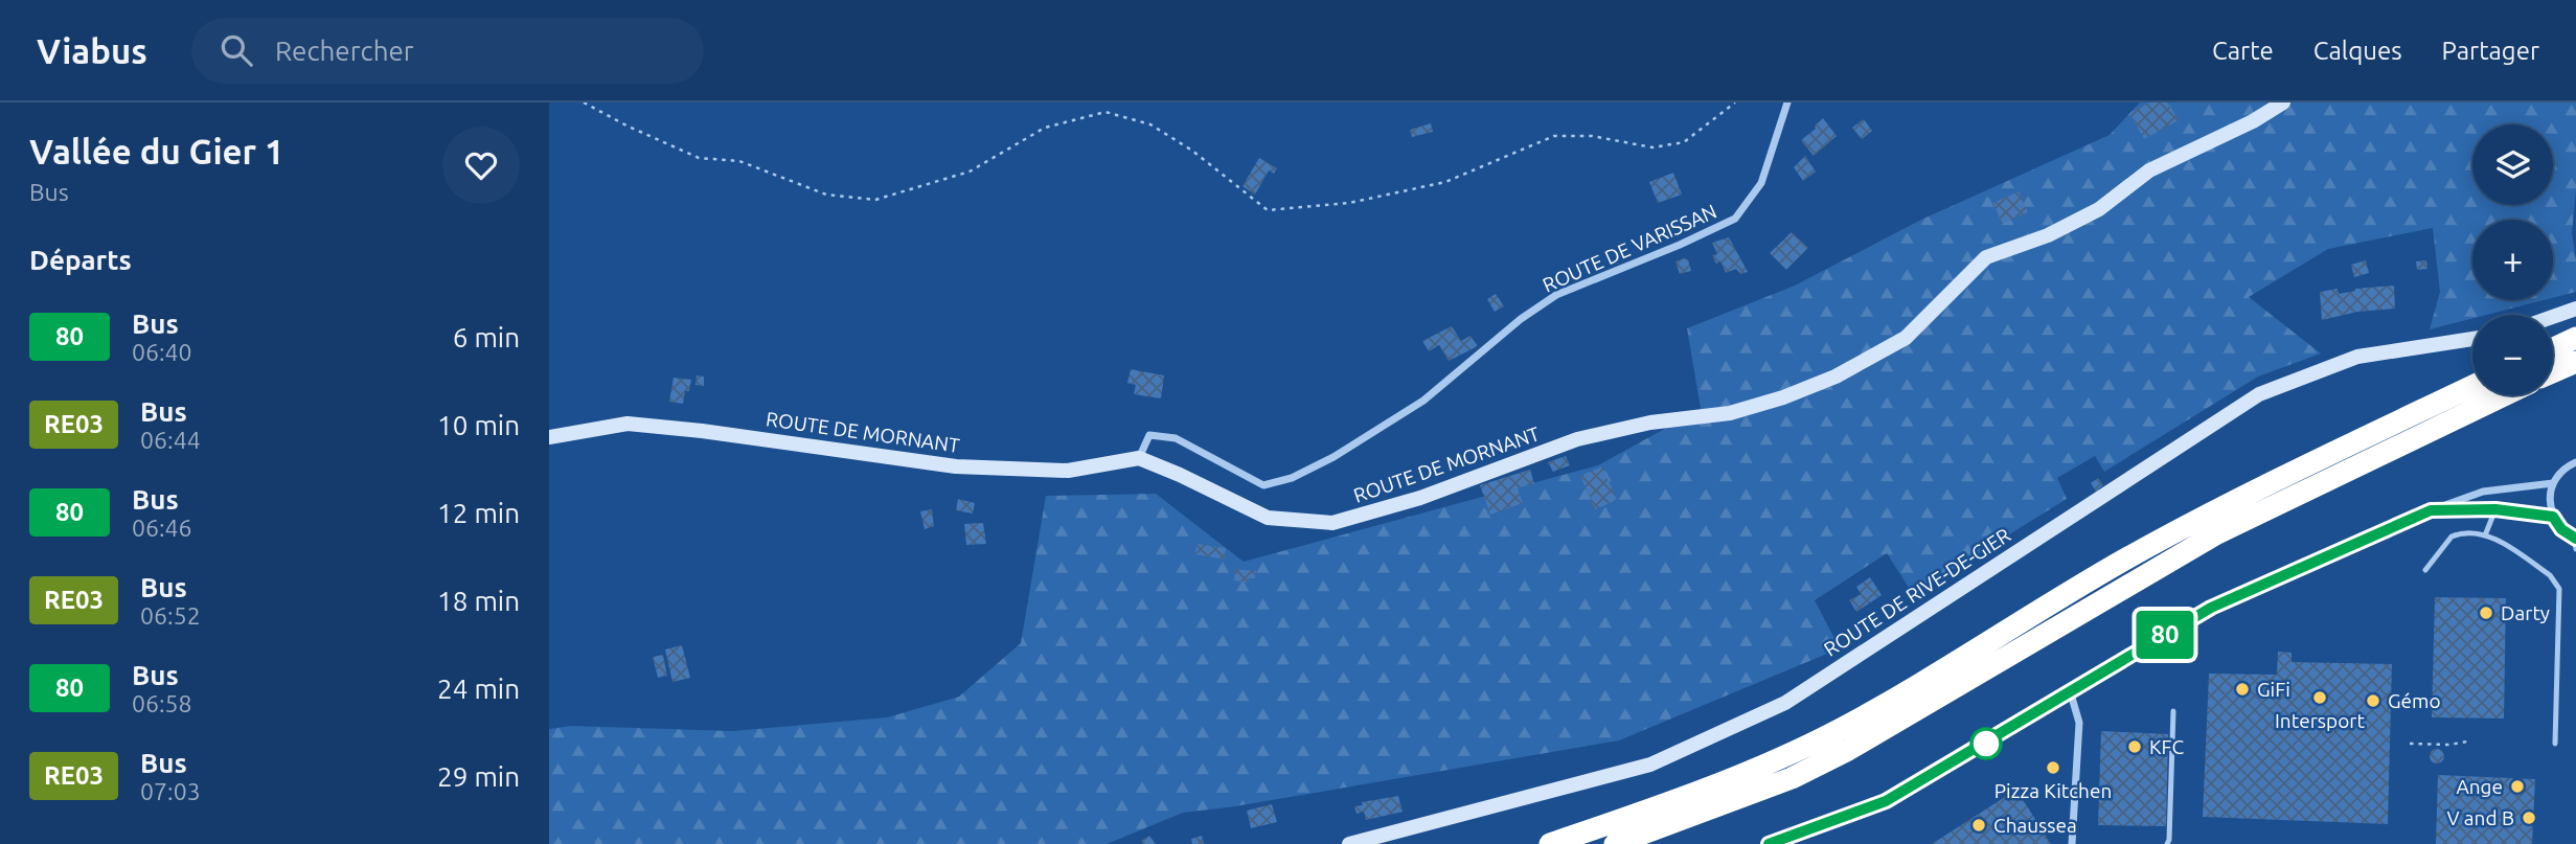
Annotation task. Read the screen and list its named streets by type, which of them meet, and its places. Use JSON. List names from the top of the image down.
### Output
{
  "streets": {
    "main road": ["ROUTE DE MORNANT", "ROUTE DE RIVE-DE-GIER"],
    "street": ["ROUTE DE VARISSAN"]
  },
  "crossings": [
    ["ROUTE DE VARISSAN", "ROUTE DE MORNANT"]
  ],
  "places": [
    "Darty",
    "GiFi",
    "Intersport",
    "Gémo",
    "KFC",
    "Pizza Kitchen",
    "Ange",
    "V and B",
    "Chaussea"
  ],
  "lines": ["bus line 80"],
  "page": {
    "header": "Viabus",
    "search": "Rechercher",
    "nav": ["Carte", "Calques", "Partager"],
    "heading": [
      ["Vallée du Gier 1", "Bus"],
      "Départs"
    ],
    "on_map": "80",
    "map_buttons": ["+", "−"],
    "list": [
      {
        "mark": "80",
        "name": "Bus",
        "note": "06:40",
        "value": "6 min"
      },
      {
        "mark": "RE03",
        "name": "Bus",
        "note": "06:44",
        "value": "10 min"
      },
      {
        "mark": "80",
        "name": "Bus",
        "note": "06:46",
        "value": "12 min"
      },
      {
        "mark": "RE03",
        "name": "Bus",
        "note": "06:52",
        "value": "18 min"
      },
      {
        "mark": "80",
        "name": "Bus",
        "note": "06:58",
        "value": "24 min"
      },
      {
        "mark": "RE03",
        "name": "Bus",
        "note": "07:03",
        "value": "29 min"
      }
    ]
  }
}
